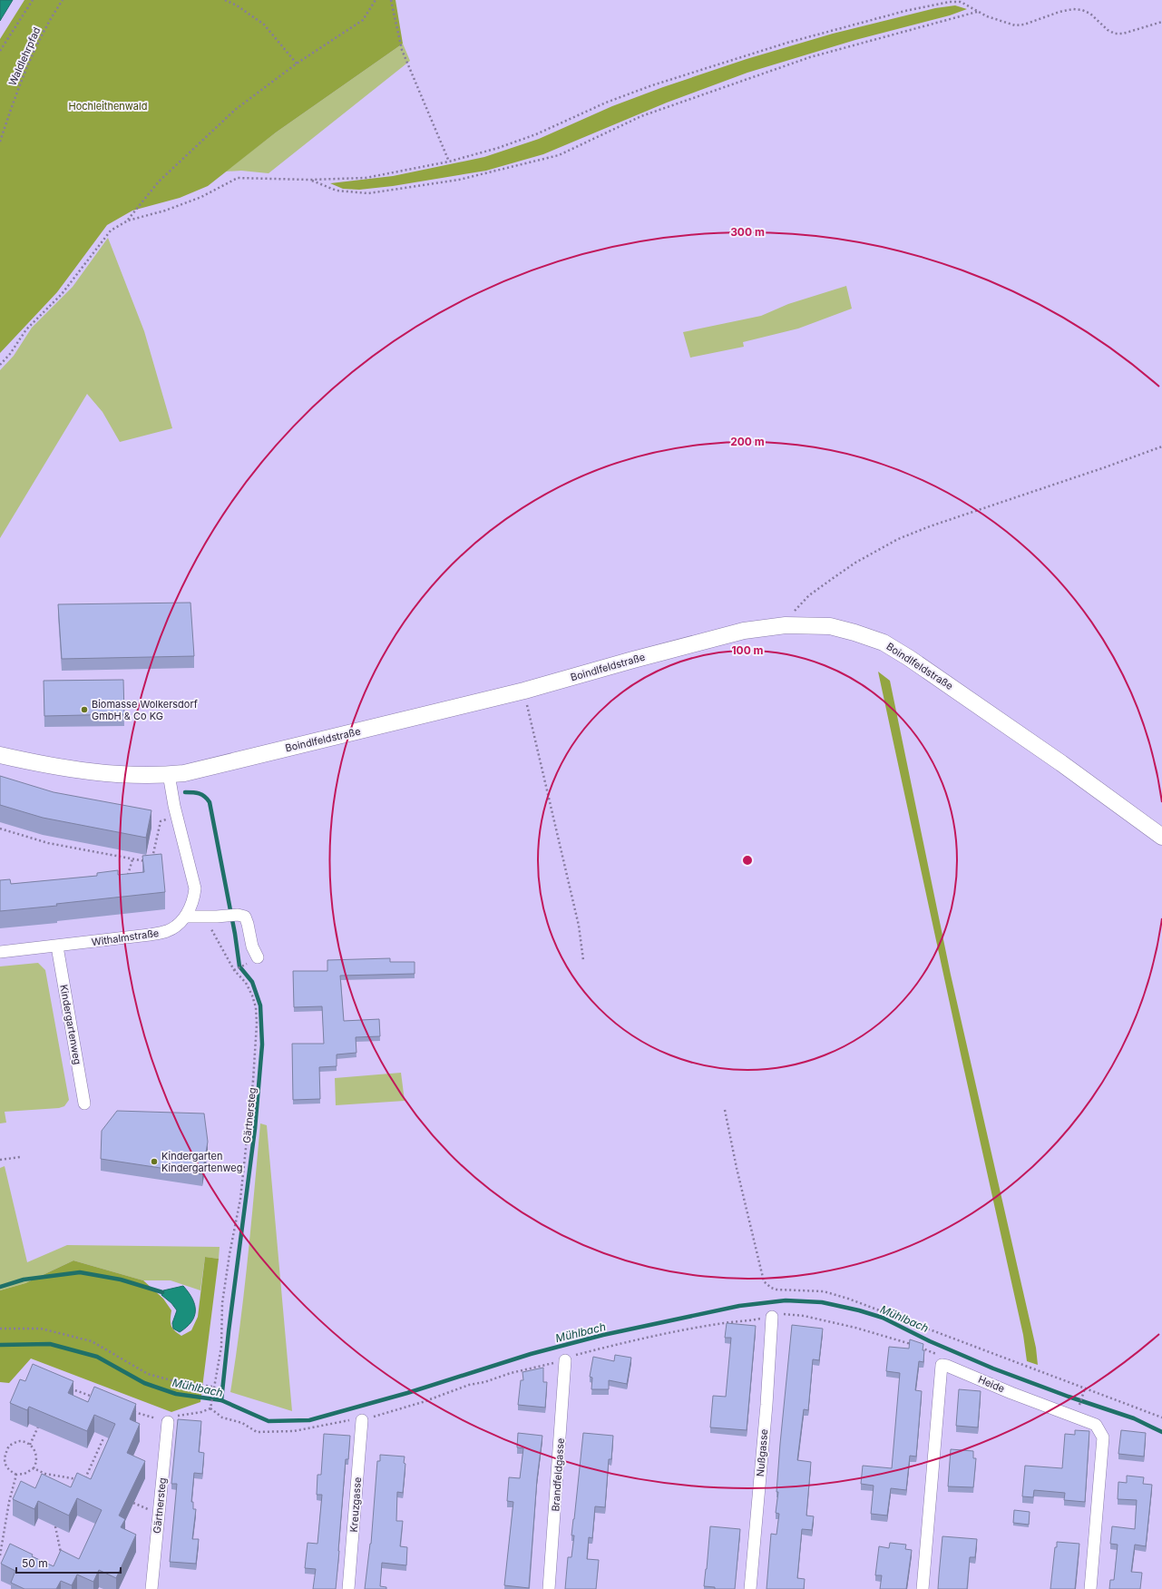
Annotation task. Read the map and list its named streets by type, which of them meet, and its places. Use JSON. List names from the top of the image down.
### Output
{
  "streets": {
    "street": [
      "Boindlfeldstraße",
      "Withalmstraße",
      "Kindergartenweg",
      "Gärtnersteg",
      "Heide",
      "Nußgasse",
      "Brandfeldgasse",
      "Kreuzgasse"
    ],
    "path": ["Waldlehrpfad"]
  },
  "crossings": [
    ["Boindlfeldstraße", "Withalmstraße"],
    ["Withalmstraße", "Kindergartenweg"]
  ],
  "water": ["Mühlbach"],
  "parks": ["Hochleithenwald"],
  "places": ["Biomasse Wolkersdorf GmbH & Co KG", "Kindergarten Kindergartenweg"],
  "scale_bar": "50 m",
  "rings": ["300 m", "200 m", "100 m"]
}
